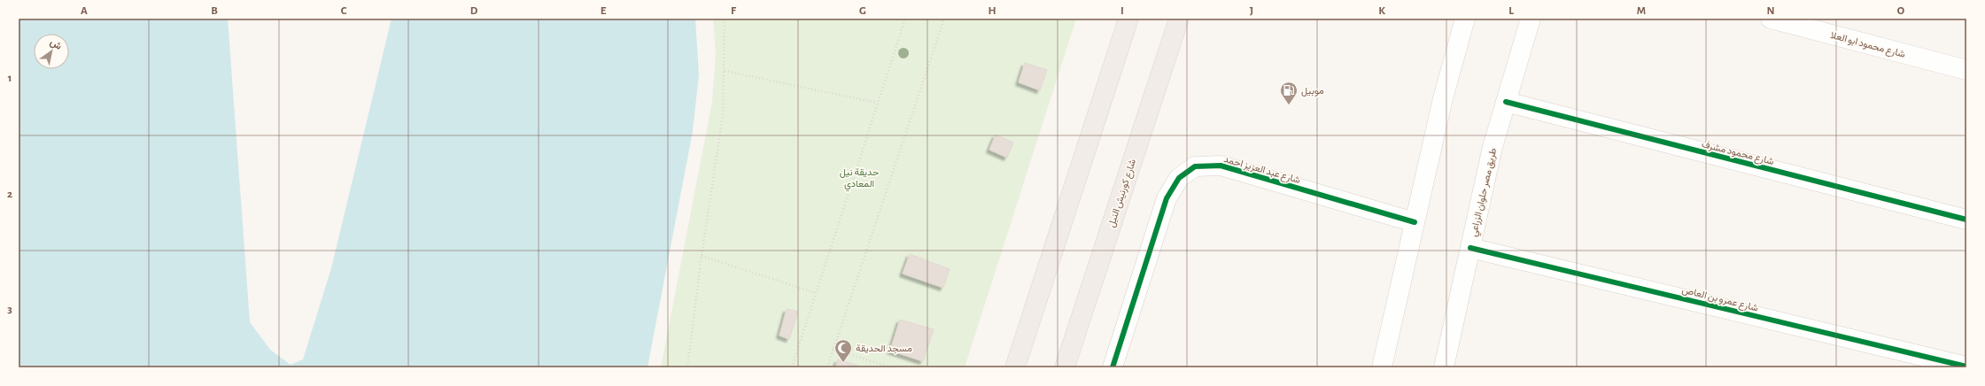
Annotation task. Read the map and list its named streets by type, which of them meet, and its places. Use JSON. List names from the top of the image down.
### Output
{
  "streets": {
    "highway": ["شارع كورنيش النيل"],
    "street": [
      "شارع محمود ابو العلا",
      "شارع محمود مشرف",
      "شارع عبد العزيز احمد",
      "طريق مصر حلوان الزراعي",
      "شارع عمرو بن العاص"
    ]
  },
  "crossings": [
    ["شارع محمود مشرف", "طريق مصر حلوان الزراعي"],
    ["طريق مصر حلوان الزراعي", "شارع عمرو بن العاص"]
  ],
  "parks": ["حديقة نيل المعادي"],
  "places": {
    "fuel station": ["موبيل"],
    "mosque": ["مسجد الحديقة"]
  },
  "north": "top right",
  "grid": {
    "columns": [
      "A",
      "B",
      "C",
      "D",
      "E",
      "F",
      "G",
      "H",
      "I",
      "J",
      "K",
      "L",
      "M",
      "N",
      "O"
    ],
    "rows": ["1", "2", "3"]
  }
}
